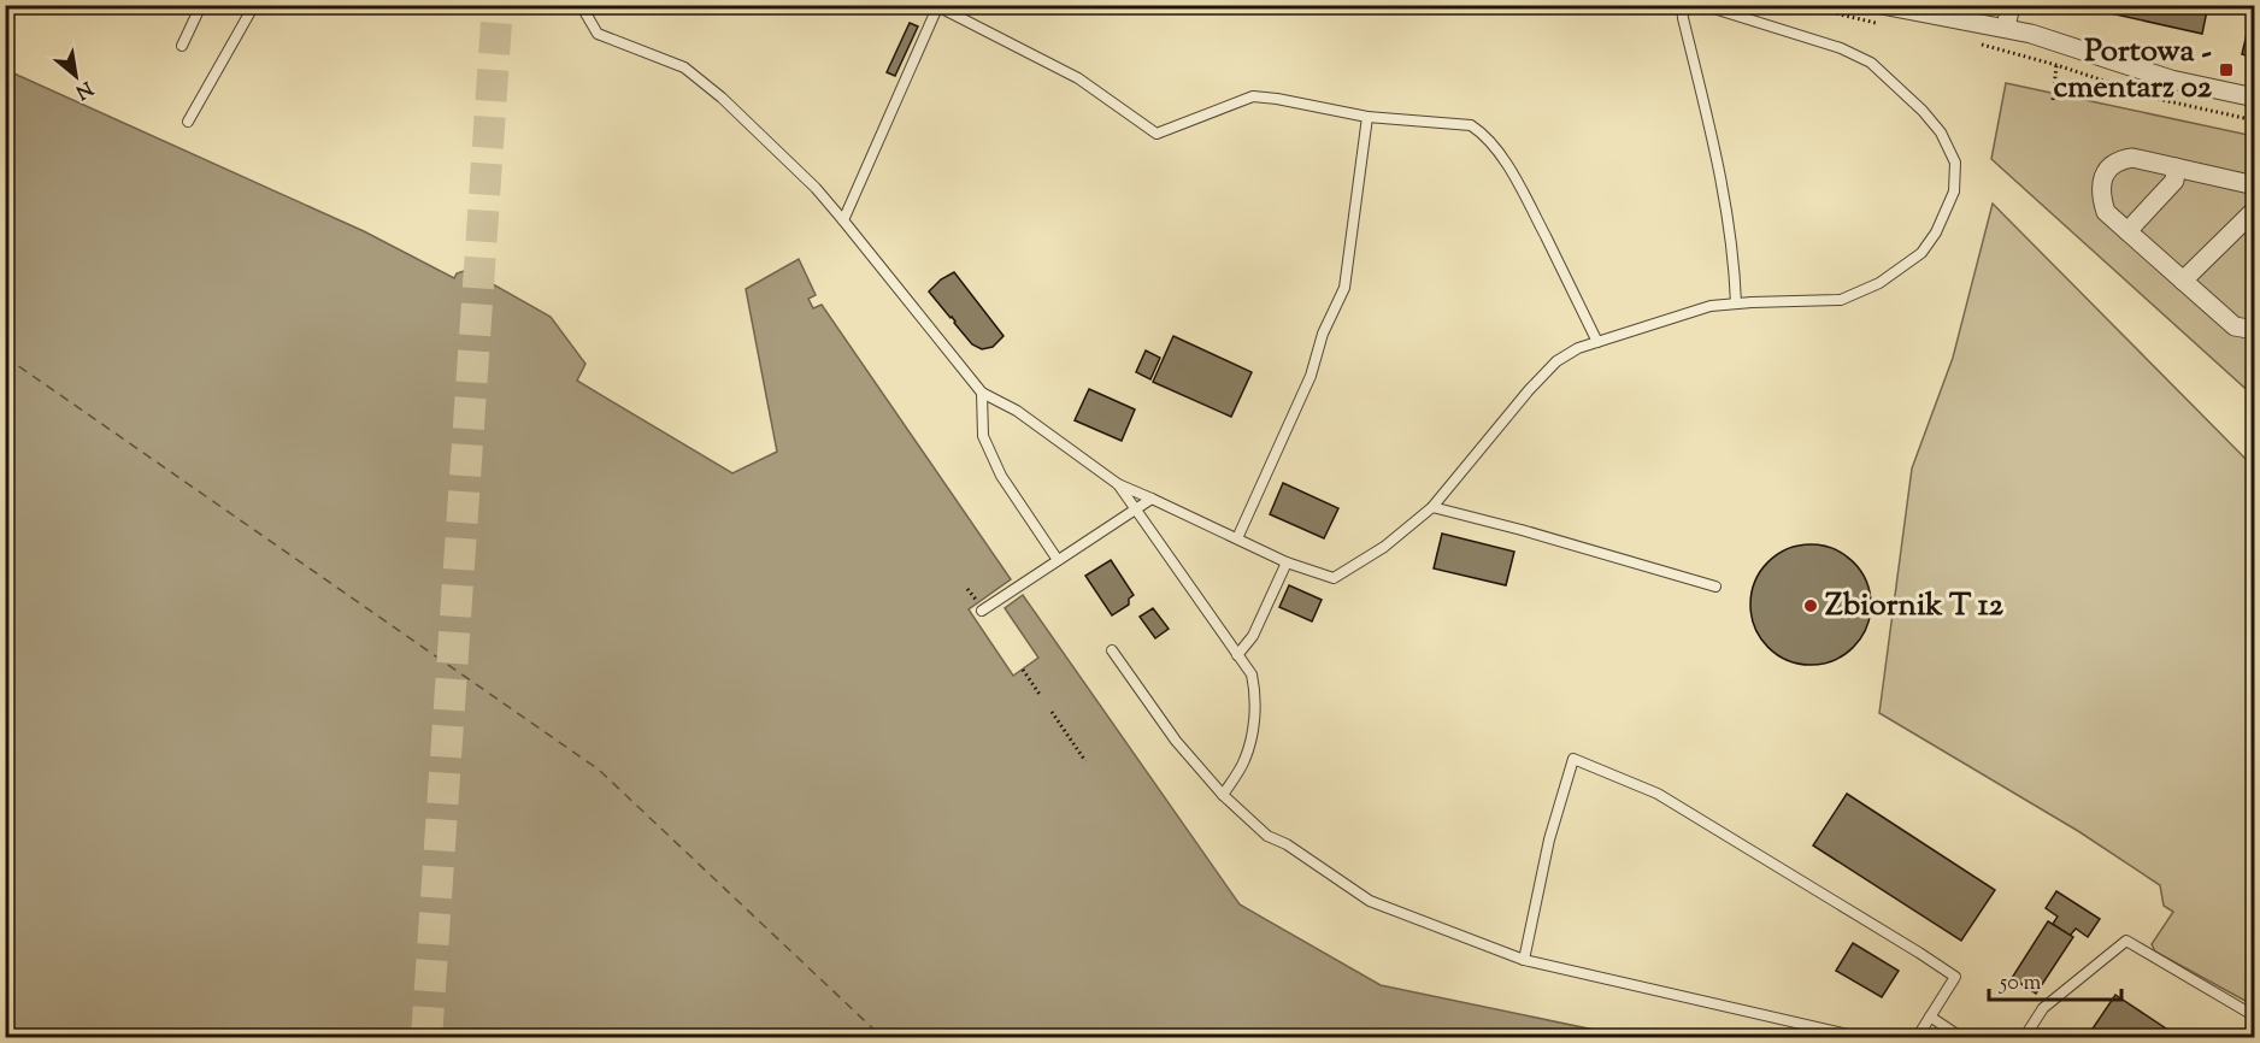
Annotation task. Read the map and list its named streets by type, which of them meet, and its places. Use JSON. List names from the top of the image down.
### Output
{
  "places": {
    "transit": ["Portowa - cmentarz 02"],
    "other": ["Zbiornik T 12"]
  },
  "scale_bar": "50 m",
  "north": "bottom right"
}
